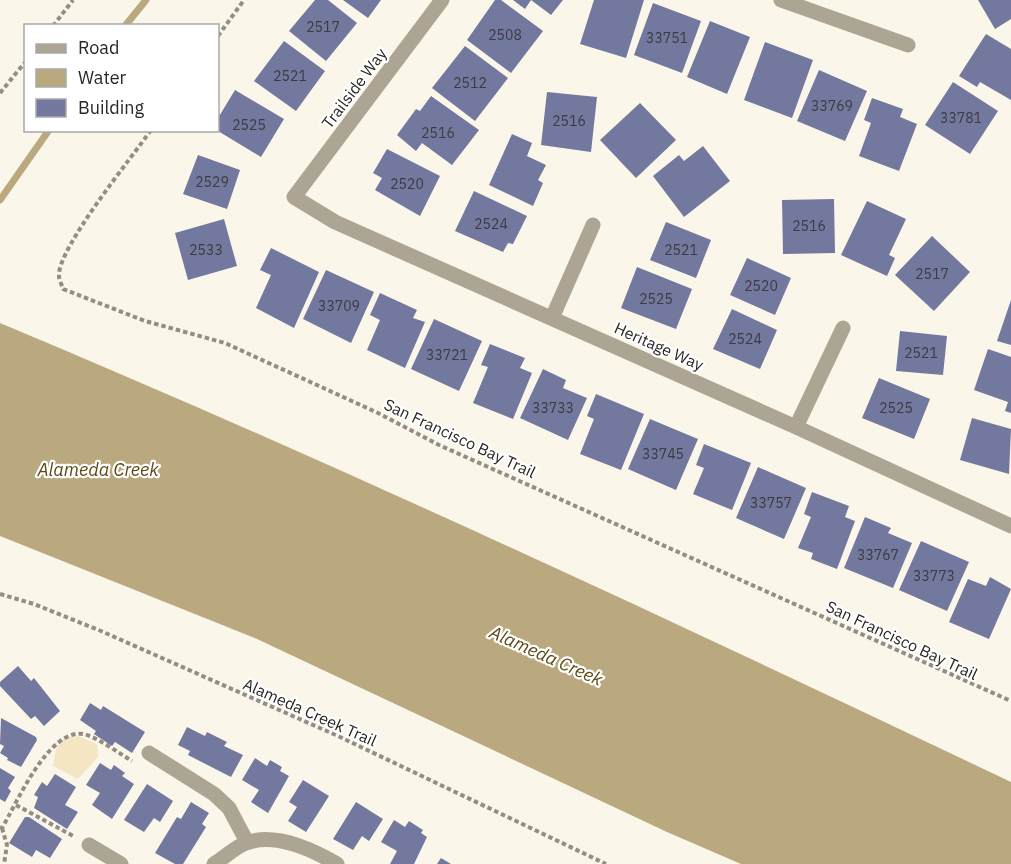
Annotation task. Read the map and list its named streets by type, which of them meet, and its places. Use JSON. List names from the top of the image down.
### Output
{
  "streets": {
    "street": ["Trailside Way", "Heritage Way"],
    "path": ["San Francisco Bay Trail", "Alameda Creek Trail"]
  },
  "crossings": [
    ["Trailside Way", "Heritage Way"]
  ],
  "water": ["Alameda Creek"],
  "house_numbers": [
    "2517",
    "2508",
    "33751",
    "2521",
    "2512",
    "33769",
    "33781",
    "2516",
    "2525",
    "2516",
    "2529",
    "2520",
    "2524",
    "2516",
    "2533",
    "2521",
    "2517",
    "2520",
    "2525",
    "33709",
    "2524",
    "2521",
    "33721",
    "33733",
    "2525",
    "33745",
    "33757",
    "33767",
    "33773"
  ],
  "legend": ["Road", "Water", "Building"]
}
